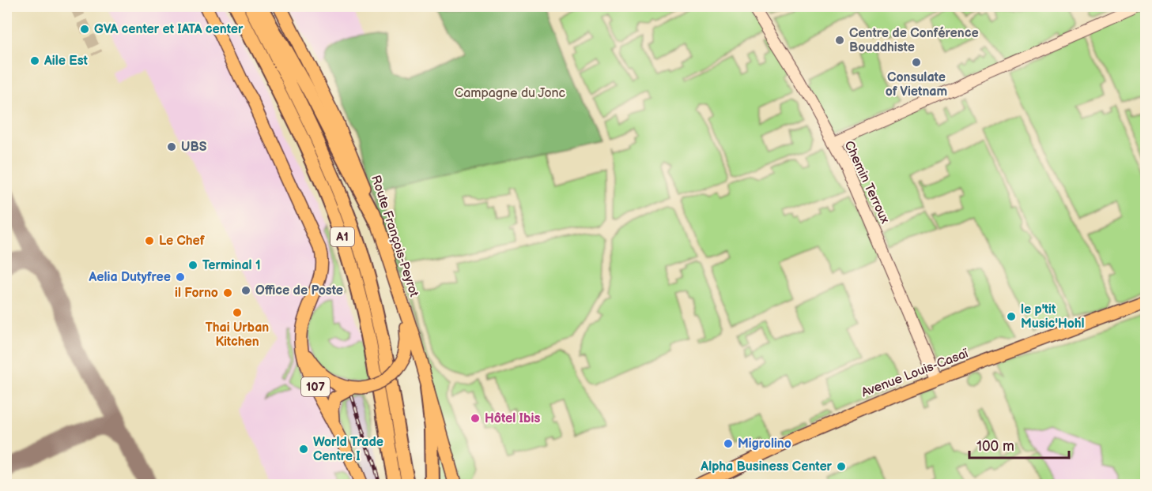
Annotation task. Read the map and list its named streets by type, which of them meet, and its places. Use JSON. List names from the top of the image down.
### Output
{
  "streets": {
    "highway": ["A1"],
    "main road": ["Route François-Peyrot", "Avenue Louis-Casaï", "107"],
    "street": ["Chemin Terroux"]
  },
  "crossings": [
    ["Chemin Terroux", "Avenue Louis-Casaï"]
  ],
  "parks": ["Campagne du Jonc"],
  "places": [
    "GVA center et IATA center",
    "Centre de Conférence Bouddhiste",
    "Aile Est",
    "Consulate of Vietnam",
    "UBS",
    "Le Chef",
    "Terminal 1",
    "Aelia Dutyfree",
    "Office de Poste",
    "il Forno",
    "Thai Urban Kitchen",
    "le p'tit Music'Hohl",
    "Hôtel Ibis",
    "Migrolino",
    "World Trade Centre I",
    "Alpha Business Center"
  ],
  "scale_bar": "100 m"
}
